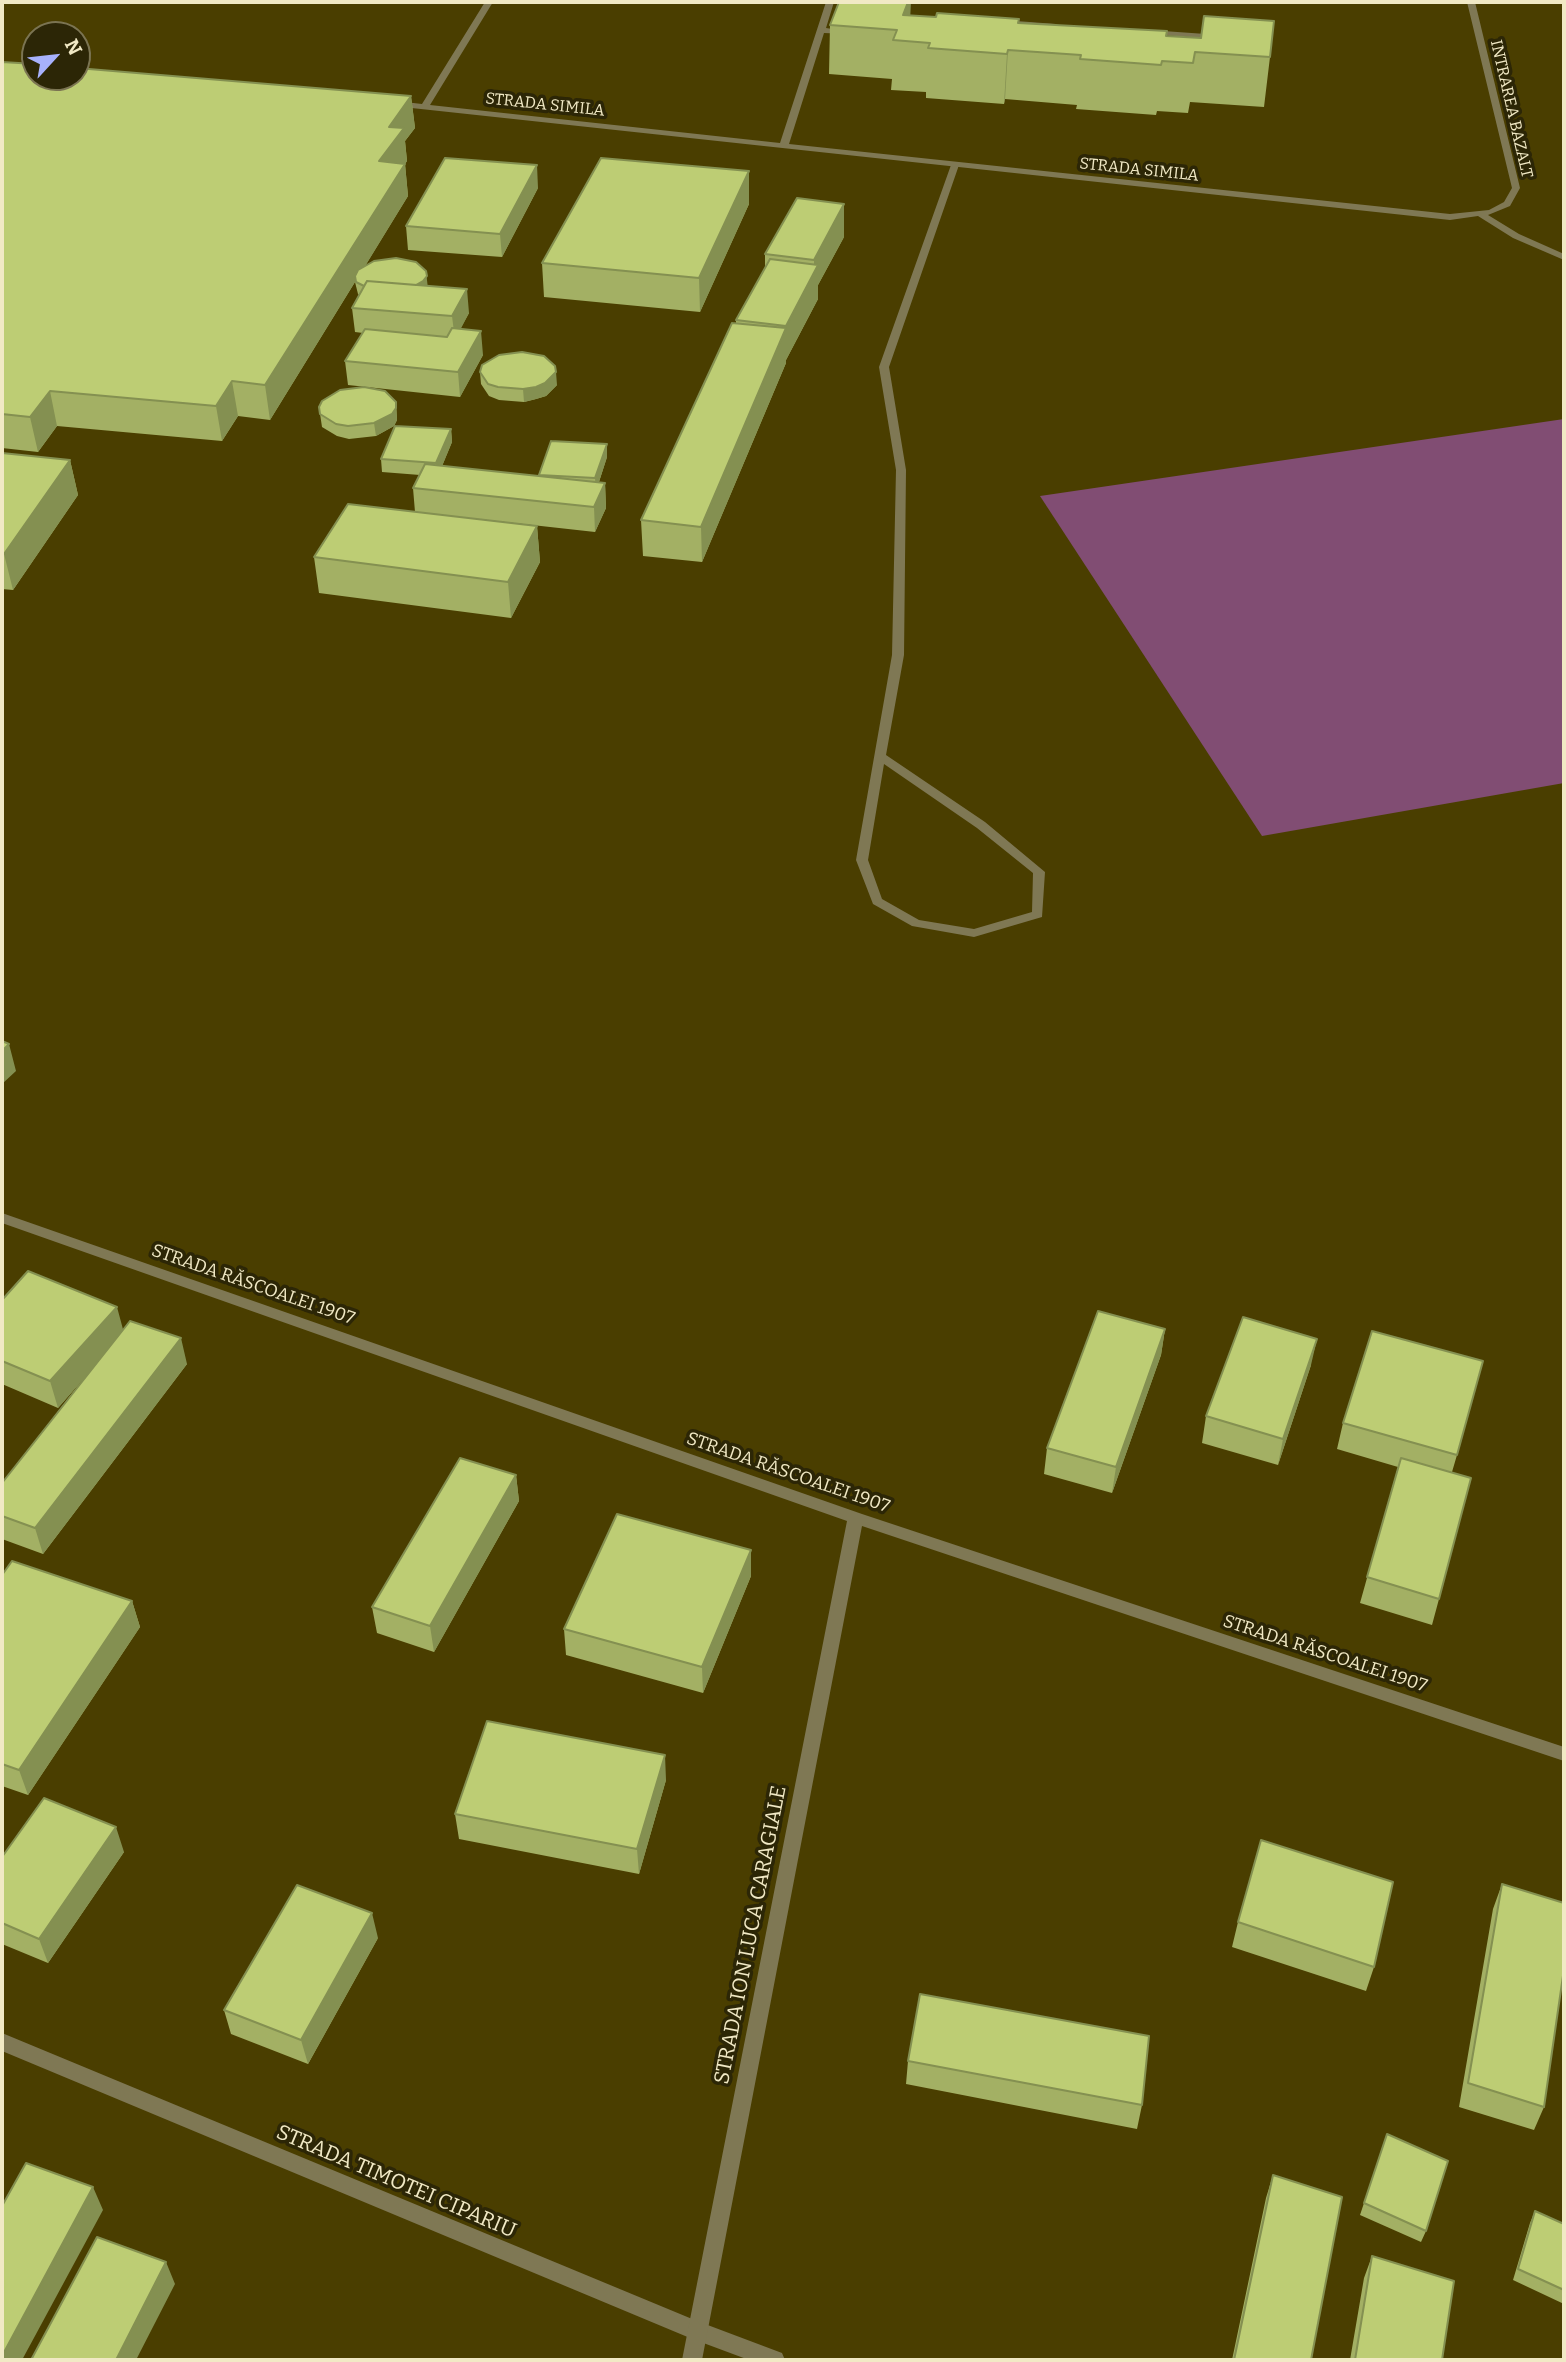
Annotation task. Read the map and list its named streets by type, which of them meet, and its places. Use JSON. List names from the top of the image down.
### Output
{
  "streets": {
    "street": [
      "STRADA SIMILA",
      "INTRAREA BAZALT",
      "STRADA RĂSCOALEI 1907",
      "STRADA ION LUCA CARAGIALE",
      "STRADA TIMOTEI CIPARIU"
    ]
  },
  "crossings": [
    ["STRADA SIMILA", "INTRAREA BAZALT"],
    ["STRADA RĂSCOALEI 1907", "STRADA ION LUCA CARAGIALE"],
    ["STRADA ION LUCA CARAGIALE", "STRADA TIMOTEI CIPARIU"]
  ],
  "north": "top right"
}
